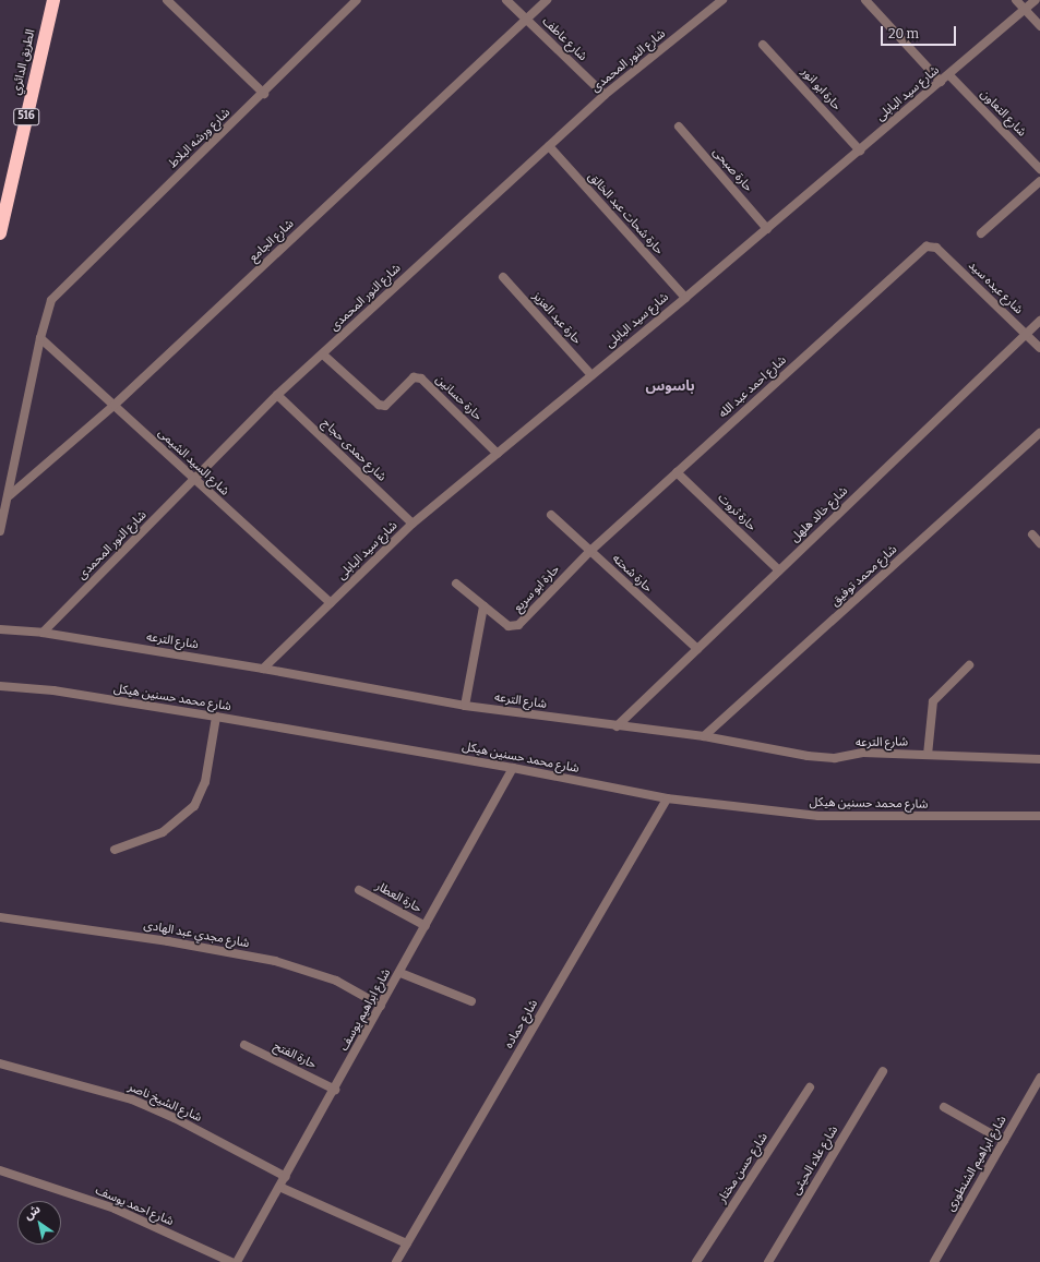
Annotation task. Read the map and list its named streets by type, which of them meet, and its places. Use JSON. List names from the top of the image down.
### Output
{
  "streets": {
    "highway": ["الطريق الدائري", "516"],
    "street": [
      "شارع عاطف",
      "شارع النور المحمدى",
      "حارة ابو انور",
      "شارع سيد البابلى",
      "شارع التعاون",
      "شارع ورشه البلاط",
      "حارة صبحى",
      "حارة شحات عبد الخالق",
      "شارع الجامع",
      "شارع عبده سيد",
      "حارة عبد العزيز",
      "شارع احمد عبد الله",
      "حارة حسانين",
      "شارع حمدى حجاج",
      "شارع السيد الشيمى",
      "حارة ثروت",
      "شارع خالد هلهل",
      "حارة شحته",
      "شارع محمد توفيق",
      "حارة ابو سريع",
      "شارع الترعه",
      "شارع محمد حسنين هيكل",
      "حارة العطار",
      "شارع مجدي عبد الهادى",
      "شارع ابراهيم يوسف",
      "شارع حماده",
      "حارة الفتح",
      "شارع الشيخ ناصر",
      "شارع علاء الحيثى",
      "شارع ابراهيم الشنطورى",
      "شارع حسن مختار",
      "شارع احمد يوسف"
    ]
  },
  "crossings": [
    ["شارع عاطف", "شارع النور المحمدى"],
    ["شارع عاطف", "شارع الجامع"],
    ["شارع النور المحمدى", "حارة شحات عبد الخالق"],
    ["شارع النور المحمدى", "حارة حسانين"],
    ["شارع النور المحمدى", "شارع حمدى حجاج"],
    ["شارع النور المحمدى", "شارع السيد الشيمى"],
    ["شارع النور المحمدى", "شارع الترعه"],
    ["حارة ابو انور", "شارع سيد البابلى"],
    ["شارع سيد البابلى", "شارع التعاون"],
    ["شارع سيد البابلى", "حارة صبحى"],
    ["شارع سيد البابلى", "حارة شحات عبد الخالق"],
    ["شارع سيد البابلى", "حارة عبد العزيز"],
    ["شارع سيد البابلى", "حارة حسانين"],
    ["شارع سيد البابلى", "شارع حمدى حجاج"],
    ["شارع سيد البابلى", "شارع السيد الشيمى"],
    ["شارع سيد البابلى", "شارع الترعه"],
    ["شارع ورشه البلاط", "شارع الجامع"],
    ["شارع ورشه البلاط", "شارع السيد الشيمى"],
    ["شارع الجامع", "شارع السيد الشيمى"],
    ["شارع عبده سيد", "شارع احمد عبد الله"],
    ["شارع عبده سيد", "شارع خالد هلهل"],
    ["شارع احمد عبد الله", "حارة ثروت"],
    ["شارع احمد عبد الله", "حارة شحته"],
    ["شارع احمد عبد الله", "حارة ابو سريع"],
    ["حارة ثروت", "شارع خالد هلهل"],
    ["شارع خالد هلهل", "حارة شحته"],
    ["شارع خالد هلهل", "شارع الترعه"],
    ["حارة شحته", "حارة ابو سريع"],
    ["شارع محمد توفيق", "شارع الترعه"],
    ["شارع محمد حسنين هيكل", "شارع ابراهيم يوسف"],
    ["شارع محمد حسنين هيكل", "شارع حماده"],
    ["حارة العطار", "شارع ابراهيم يوسف"],
    ["شارع مجدي عبد الهادى", "شارع ابراهيم يوسف"],
    ["شارع ابراهيم يوسف", "حارة الفتح"],
    ["شارع ابراهيم يوسف", "شارع الشيخ ناصر"]
  ],
  "districts": ["باسوس"],
  "scale_bar": "20 m",
  "north": "top left"
}
